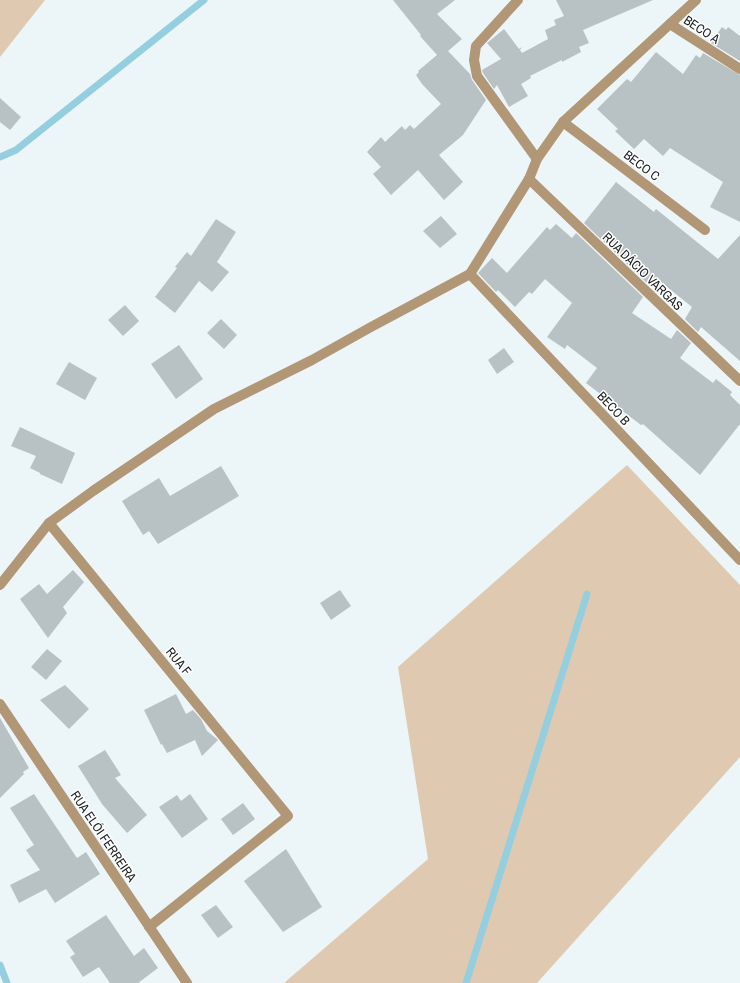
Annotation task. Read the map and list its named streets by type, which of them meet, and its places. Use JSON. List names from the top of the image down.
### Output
{
  "streets": {
    "street": [
      "BECO A",
      "BECO C",
      "RUA DÁCIO VARGAS",
      "BECO B",
      "RUA F",
      "RUA ELÓI FERREIRA"
    ]
  },
  "crossings": [
    ["RUA F", "RUA ELÓI FERREIRA"]
  ]
}
